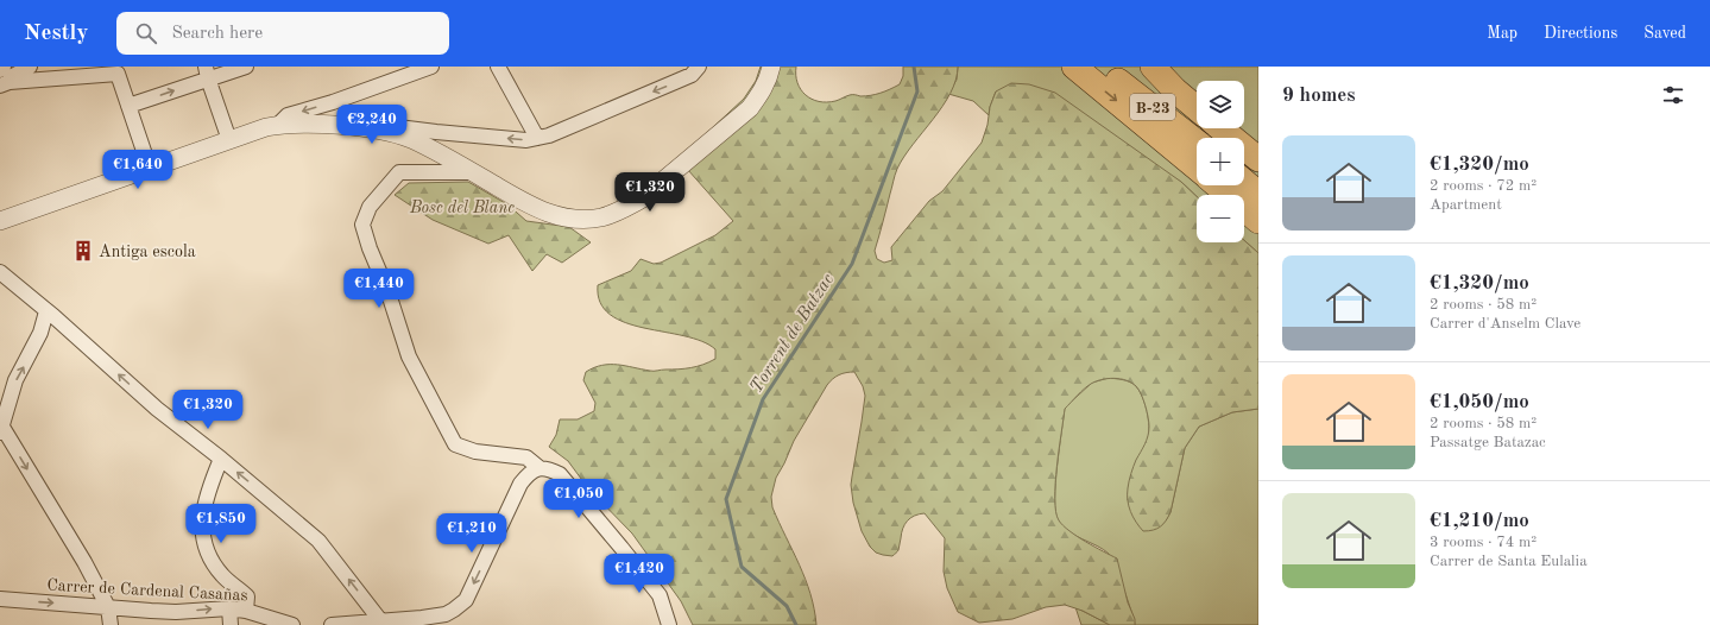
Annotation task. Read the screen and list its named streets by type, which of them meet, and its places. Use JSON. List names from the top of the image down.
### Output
{
  "streets": {
    "highway": ["B-23"],
    "street": ["Carrer de Cardenal Casañas"]
  },
  "one_way": ["Carrer de Cardenal Casañas"],
  "water": ["Torrent de Batzac"],
  "parks": ["Bosc del Blanc"],
  "places": {
    "building": ["Antiga escola"]
  },
  "page": {
    "header": "Nestly",
    "search": "Search here",
    "nav": ["Map", "Directions", "Saved"],
    "heading": "9 homes",
    "map_buttons": ["+", "−"],
    "price": [
      "€2,240",
      "€1,640",
      "€1,320",
      "€1,440",
      "€1,320",
      "€1,050",
      "€1,850",
      "€1,210",
      "€1,420"
    ],
    "list": [
      {
        "name": "€1,320/mo",
        "note": "2 rooms · 72 m² · Apartment"
      },
      {
        "name": "€1,320/mo",
        "note": "2 rooms · 58 m² · Carrer d'Anselm Clave"
      },
      {
        "name": "€1,050/mo",
        "note": "2 rooms · 58 m² · Passatge Batazac"
      },
      {
        "name": "€1,210/mo",
        "note": "3 rooms · 74 m² · Carrer de Santa Eulalia"
      }
    ]
  }
}
